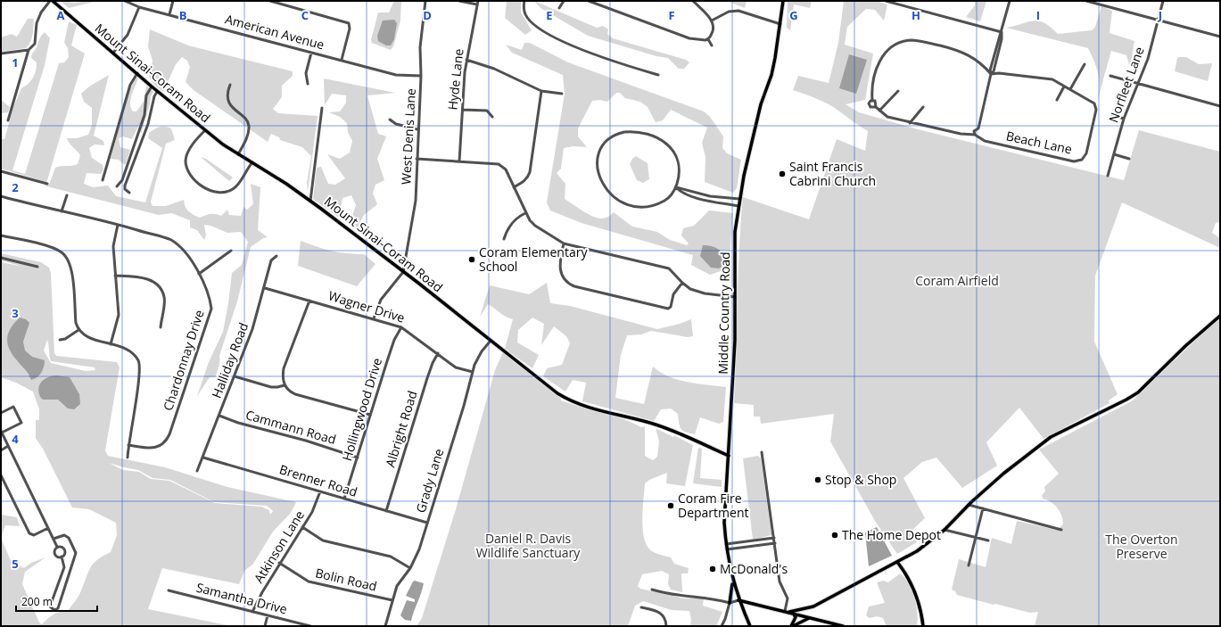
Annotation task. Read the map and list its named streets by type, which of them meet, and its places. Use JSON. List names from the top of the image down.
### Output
{
  "streets": {
    "main road": ["Mount Sinai-Coram Road", "Middle Country Road"],
    "street": [
      "American Avenue",
      "Hyde Lane",
      "Norfleet Lane",
      "West Denis Lane",
      "Beach Lane",
      "Wagner Drive",
      "Chardonnay Drive",
      "Halliday Road",
      "Hollingwood Drive",
      "Cammann Road",
      "Albright Road",
      "Brenner Road",
      "Grady Lane",
      "Atkinson Lane",
      "Bolin Road",
      "Samantha Drive"
    ]
  },
  "crossings": [
    ["American Avenue", "West Denis Lane"],
    ["Mount Sinai-Coram Road", "West Denis Lane"],
    ["Mount Sinai-Coram Road", "Middle Country Road"],
    ["Mount Sinai-Coram Road", "Grady Lane"],
    ["Wagner Drive", "Halliday Road"],
    ["Wagner Drive", "Hollingwood Drive"],
    ["Wagner Drive", "Albright Road"],
    ["Wagner Drive", "Grady Lane"],
    ["Halliday Road", "Cammann Road"],
    ["Halliday Road", "Brenner Road"],
    ["Hollingwood Drive", "Cammann Road"],
    ["Hollingwood Drive", "Brenner Road"],
    ["Albright Road", "Brenner Road"],
    ["Brenner Road", "Grady Lane"],
    ["Brenner Road", "Atkinson Lane"],
    ["Grady Lane", "Bolin Road"],
    ["Atkinson Lane", "Bolin Road"],
    ["Atkinson Lane", "Samantha Drive"]
  ],
  "parks": ["Coram Airfield", "Daniel R. Davis Wildlife Sanctuary", "The Overton Preserve"],
  "places": [
    "Saint Francis Cabrini Church",
    "Coram Elementary School",
    "Stop & Shop",
    "Coram Fire Department",
    "The Home Depot",
    "McDonald's"
  ],
  "scale_bar": "200 m",
  "grid": {
    "columns": [
      "A",
      "B",
      "C",
      "D",
      "E",
      "F",
      "G",
      "H",
      "I",
      "J"
    ],
    "rows": [
      "1",
      "2",
      "3",
      "4",
      "5"
    ]
  }
}
